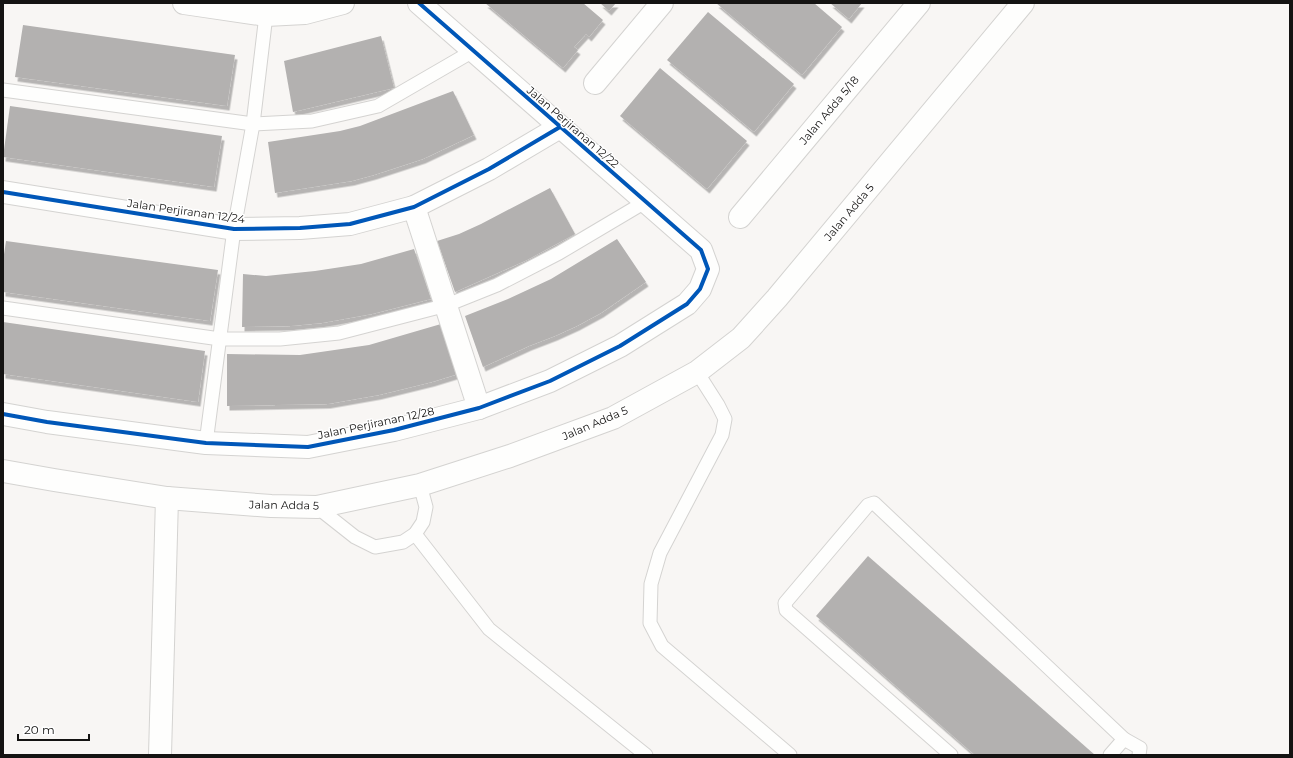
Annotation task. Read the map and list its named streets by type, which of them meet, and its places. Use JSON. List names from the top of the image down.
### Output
{
  "streets": {
    "street": [
      "Jalan Adda 5/18",
      "Jalan Perjiranan 12/22",
      "Jalan Perjiranan 12/24",
      "Jalan Adda 5",
      "Jalan Perjiranan 12/28"
    ]
  },
  "crossings": [
    ["Jalan Perjiranan 12/22", "Jalan Perjiranan 12/24"],
    ["Jalan Perjiranan 12/22", "Jalan Perjiranan 12/28"]
  ],
  "scale_bar": "20 m"
}
